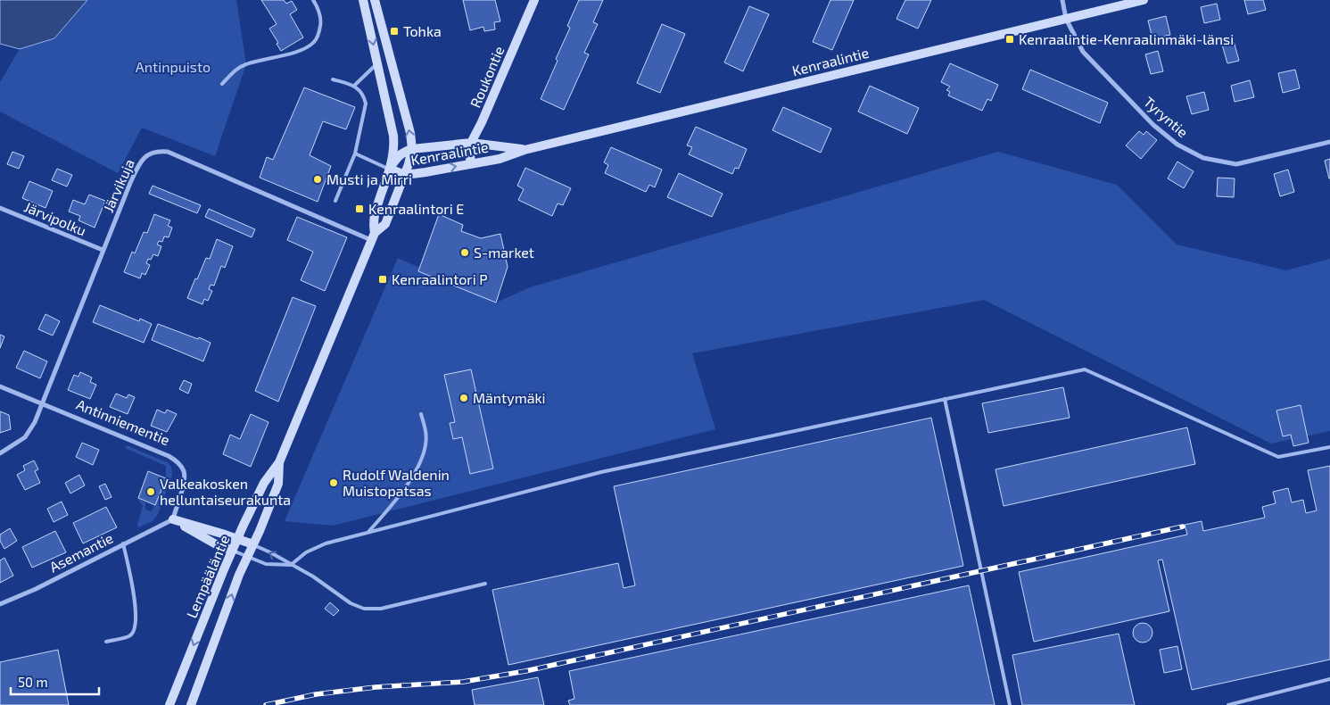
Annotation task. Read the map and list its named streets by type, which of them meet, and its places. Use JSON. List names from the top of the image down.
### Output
{
  "streets": {
    "street": [
      "Kenraalintie",
      "Roukontie",
      "Tyryntie",
      "Järvikuja",
      "Järvipolku",
      "Antinniementie",
      "Asemantie",
      "Lempääläntie"
    ]
  },
  "crossings": [
    ["Kenraalintie", "Roukontie"],
    ["Kenraalintie", "Tyryntie"],
    ["Kenraalintie", "Lempääläntie"],
    ["Järvikuja", "Järvipolku"],
    ["Järvikuja", "Antinniementie"],
    ["Järvikuja", "Lempääläntie"],
    ["Antinniementie", "Asemantie"]
  ],
  "parks": ["Antinpuisto"],
  "places": {
    "transit": [
      "Tohka",
      "Kenraalintie-Kenraalinmäki-länsi",
      "Kenraalintori E",
      "Kenraalintori P"
    ],
    "other": [
      "Musti ja Mirri",
      "S-market",
      "Mäntymäki",
      "Rudolf Waldenin Muistopatsas",
      "Valkeakosken helluntaiseurakunta"
    ]
  },
  "scale_bar": "50 m"
}
